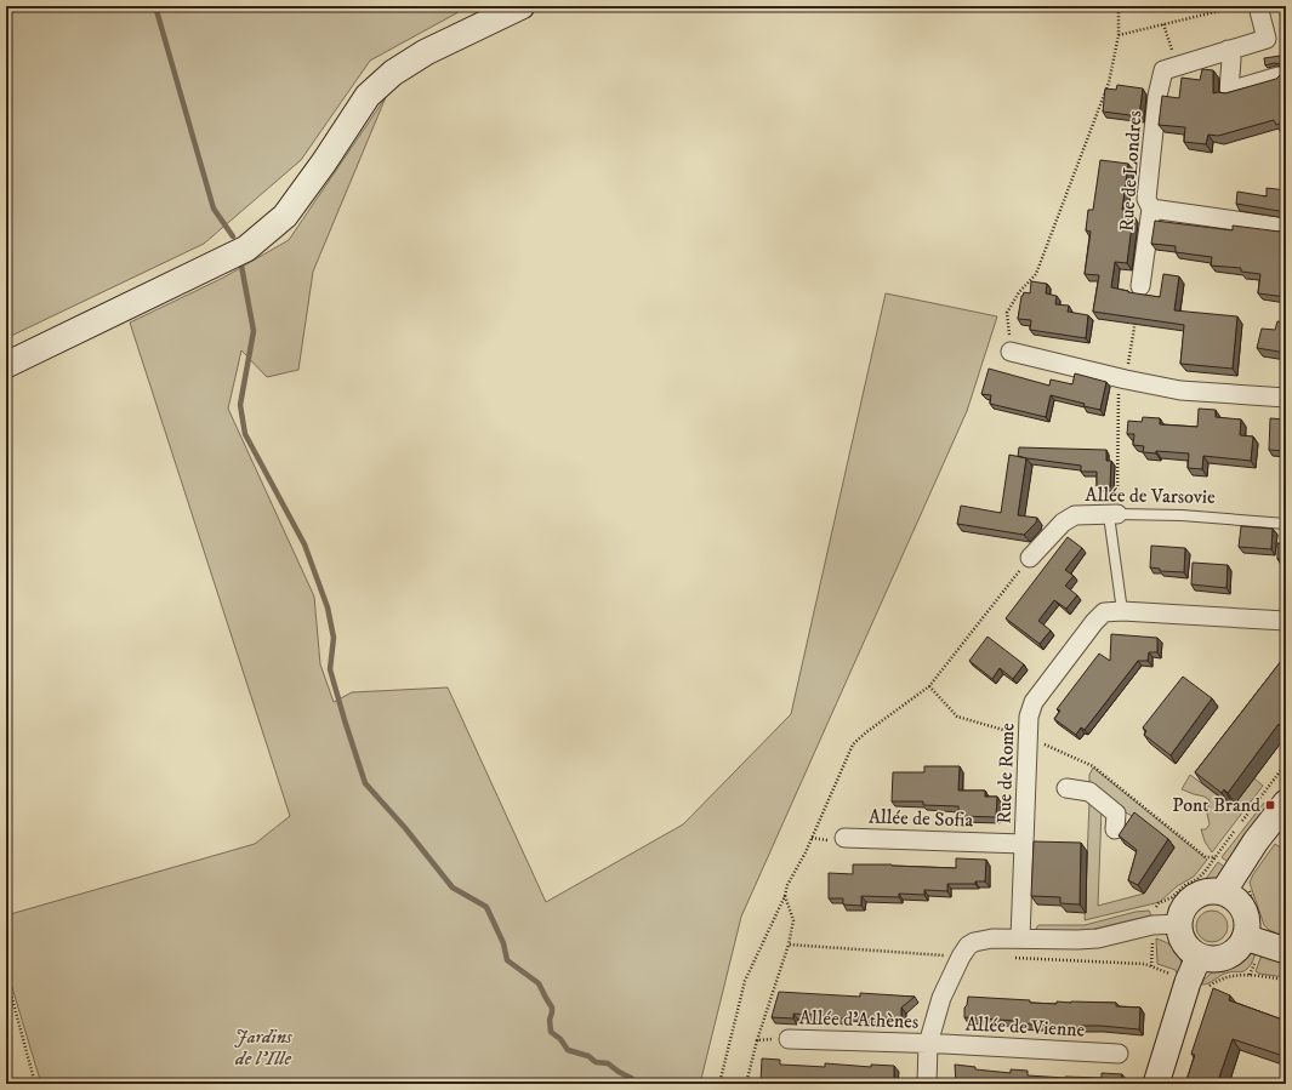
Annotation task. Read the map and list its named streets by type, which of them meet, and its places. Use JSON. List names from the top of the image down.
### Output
{
  "streets": {
    "street": [
      "Rue de Londres",
      "Allée de Varsovie",
      "Rue de Rome",
      "Allée de Sofia",
      "Allée d'Athènes",
      "Allée de Vienne"
    ]
  },
  "crossings": [
    ["Rue de Rome", "Allée de Sofia"],
    ["Allée d'Athènes", "Allée de Vienne"]
  ],
  "parks": ["Jardins de l'Ille"],
  "places": {
    "transit": ["Pont Brand"]
  }
}
